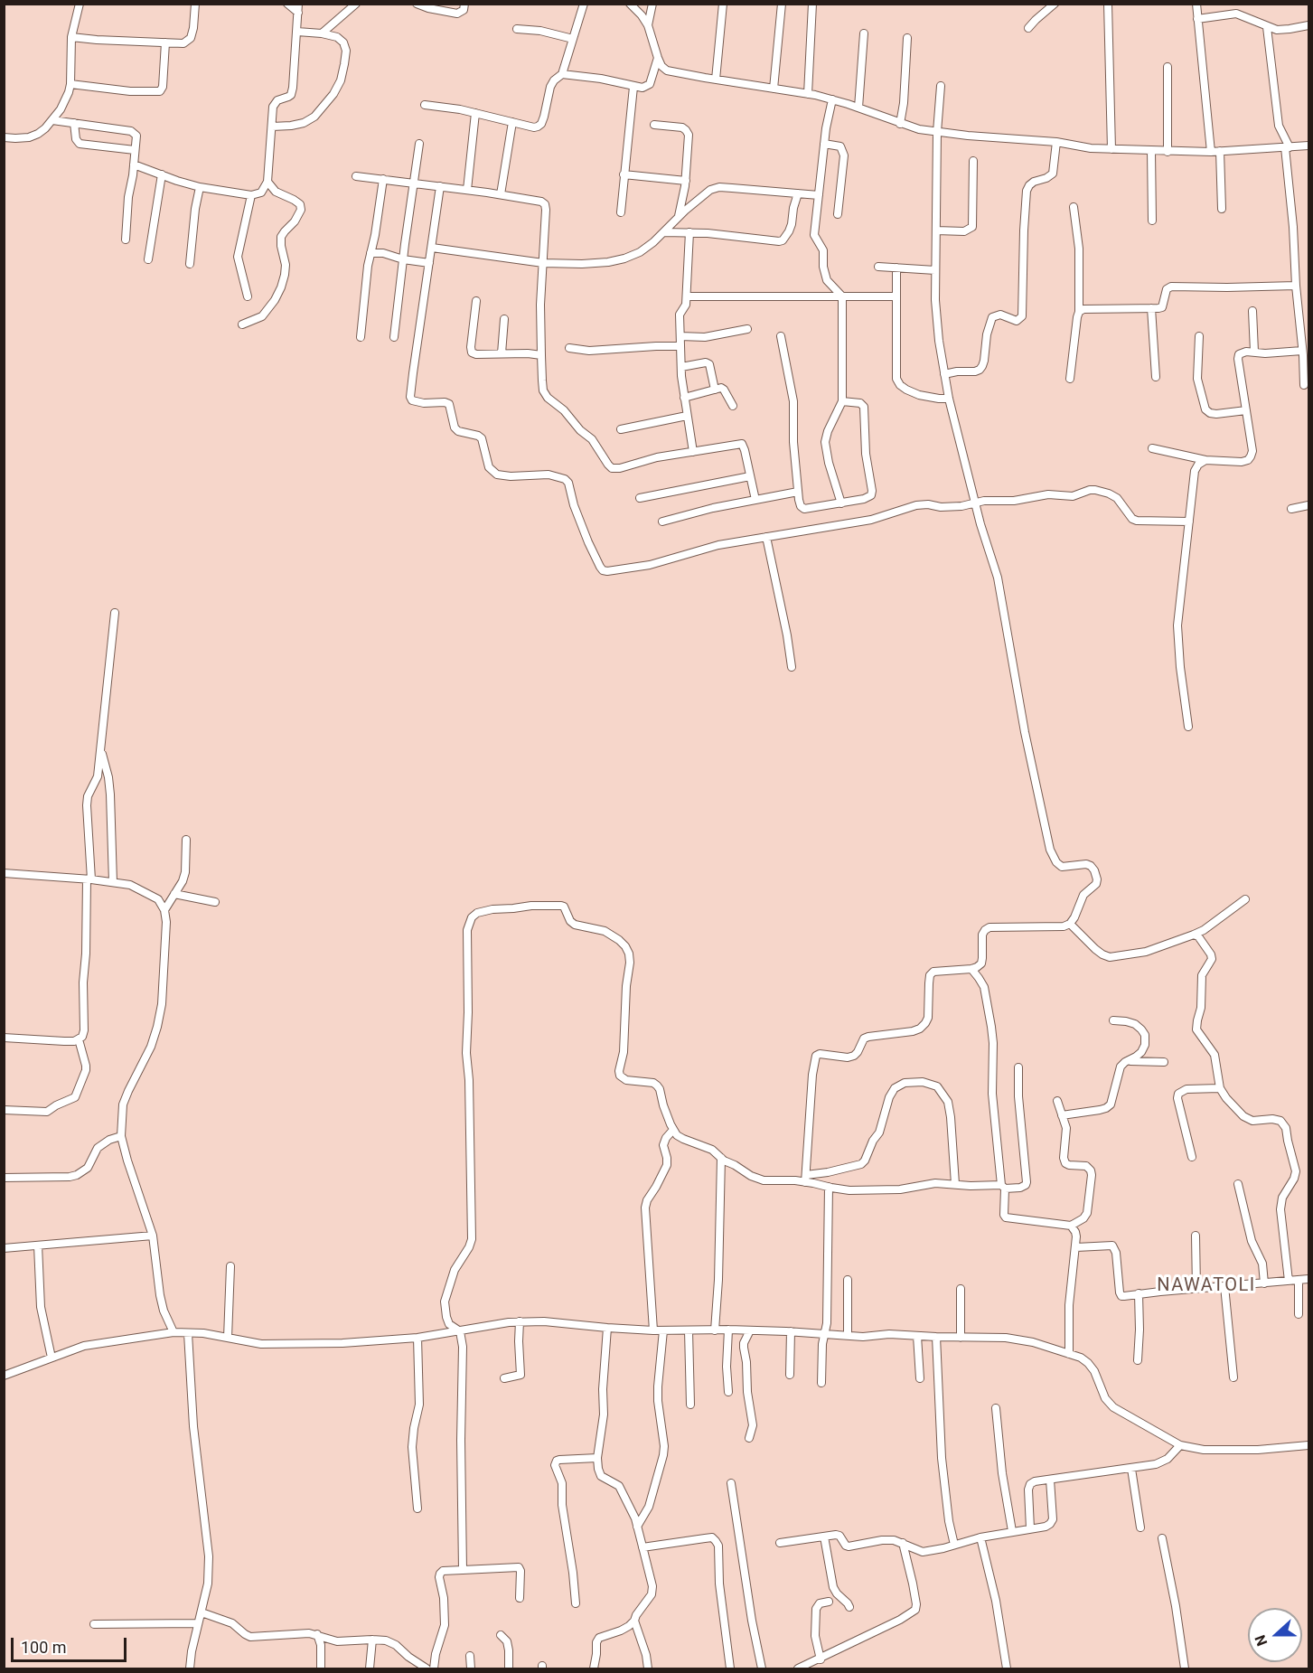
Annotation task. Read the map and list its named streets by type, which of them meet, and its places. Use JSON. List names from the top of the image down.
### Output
{
  "districts": ["NAWATOLI"],
  "scale_bar": "100 m",
  "north": "left"
}
